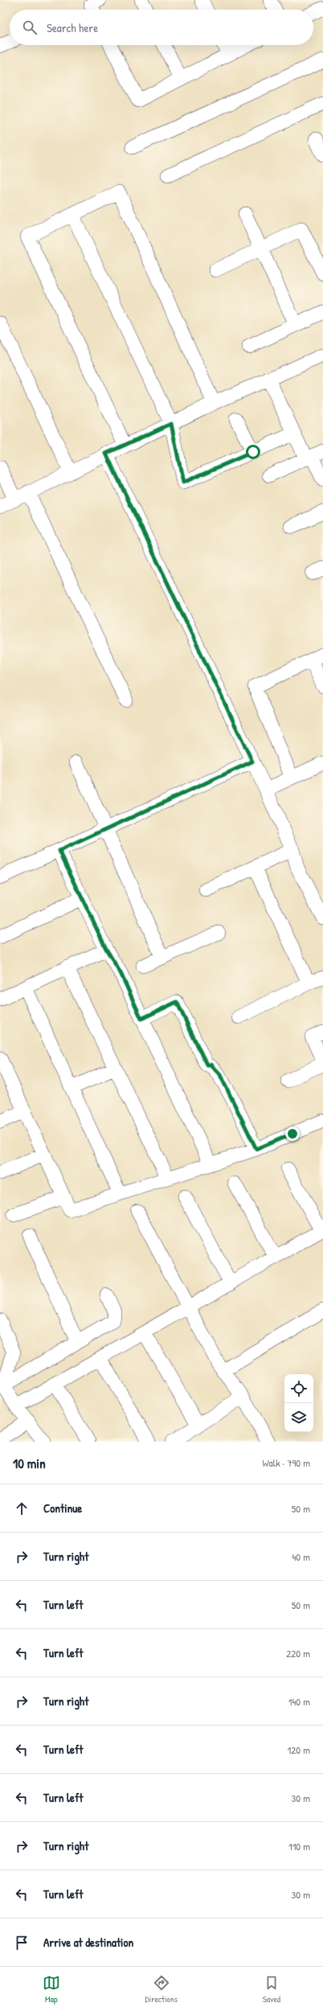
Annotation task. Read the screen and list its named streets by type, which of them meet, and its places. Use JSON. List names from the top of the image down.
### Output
{
  "page": {
    "search": "Search here",
    "heading": ["10 min", "Walk · 790 m"],
    "list": [
      ["Continue", "50 m"],
      ["Turn right", "40 m"],
      ["Turn left", "50 m"],
      ["Turn left", "220 m"],
      ["Turn right", "140 m"],
      ["Turn left", "120 m"],
      ["Turn left", "30 m"],
      ["Turn right", "110 m"],
      ["Turn left", "30 m"],
      "Arrive at destination"
    ],
    "nav": ["Map", "Directions", "Saved"]
  }
}
